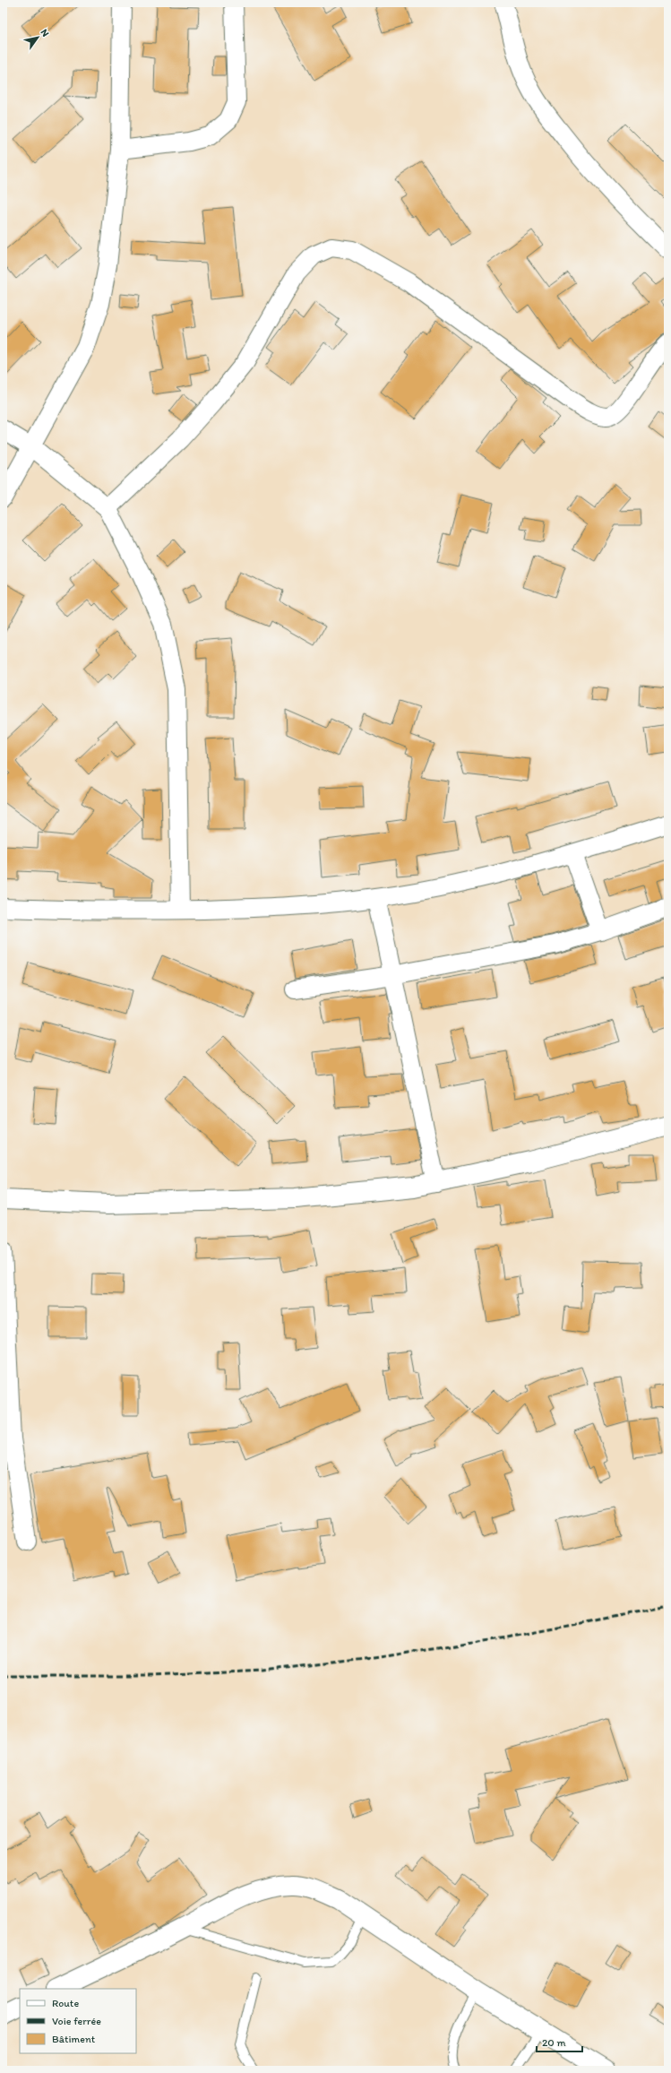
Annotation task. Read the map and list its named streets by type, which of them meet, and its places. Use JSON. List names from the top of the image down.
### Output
{
  "legend": ["Route", "Voie ferrée", "Bâtiment"],
  "scale_bar": "20 m",
  "north": "top right"
}
